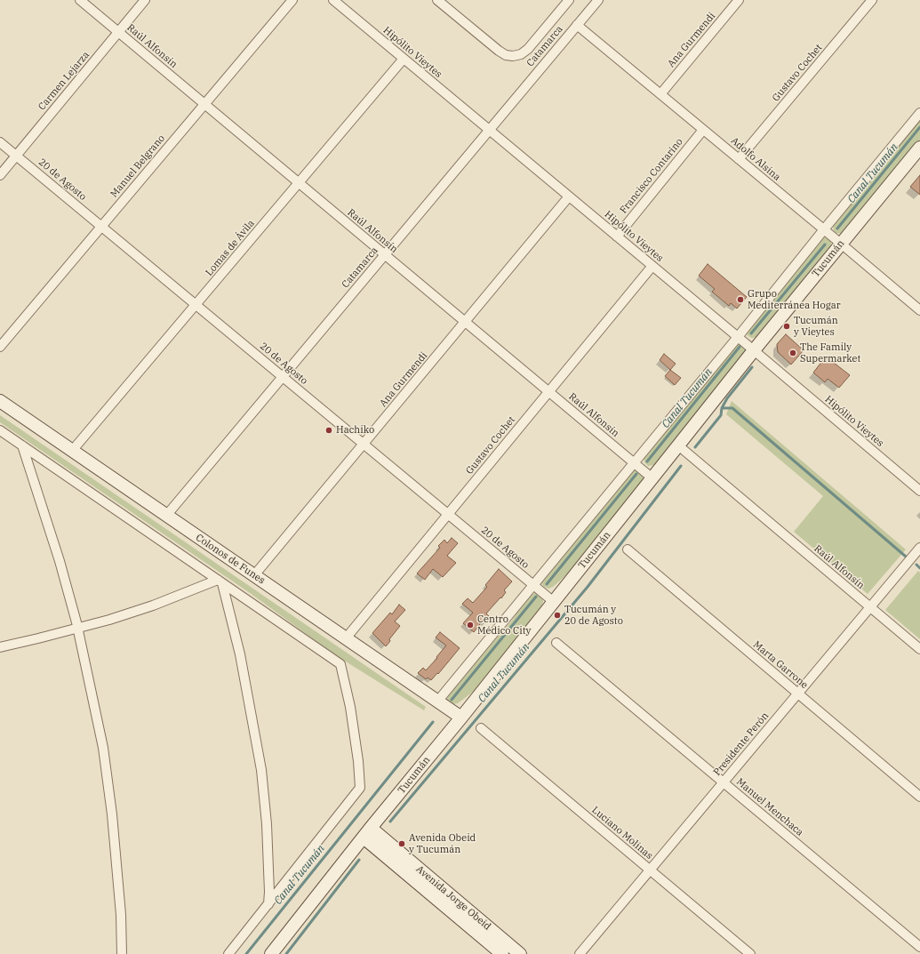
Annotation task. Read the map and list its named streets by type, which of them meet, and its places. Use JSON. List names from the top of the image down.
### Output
{
  "streets": {
    "main road": ["Tucumán", "Colonos de Funes", "Avenida Jorge Obeid"],
    "street": [
      "Ana Gurmendi",
      "Raúl Alfonsín",
      "Catamarca",
      "Hipólito Vieytes",
      "Gustavo Cochet",
      "Carmen Lejarza",
      "Adolfo Alsina",
      "Manuel Belgrano",
      "Francisco Contarino",
      "20 de Agosto",
      "Lomas de Ávila",
      "Marta Garrone",
      "Presidente Perón",
      "Manuel Menchaca",
      "Luciano Molinas"
    ]
  },
  "crossings": [
    ["Ana Gurmendi", "Raúl Alfonsín"],
    ["Ana Gurmendi", "Hipólito Vieytes"],
    ["Ana Gurmendi", "Adolfo Alsina"],
    ["Ana Gurmendi", "20 de Agosto"],
    ["Ana Gurmendi", "Colonos de Funes"],
    ["Raúl Alfonsín", "Catamarca"],
    ["Raúl Alfonsín", "Gustavo Cochet"],
    ["Raúl Alfonsín", "Carmen Lejarza"],
    ["Raúl Alfonsín", "Manuel Belgrano"],
    ["Raúl Alfonsín", "Lomas de Ávila"],
    ["Raúl Alfonsín", "Tucumán"],
    ["Raúl Alfonsín", "Presidente Perón"],
    ["Catamarca", "Hipólito Vieytes"],
    ["Catamarca", "Adolfo Alsina"],
    ["Catamarca", "20 de Agosto"],
    ["Catamarca", "Colonos de Funes"],
    ["Hipólito Vieytes", "Gustavo Cochet"],
    ["Hipólito Vieytes", "Francisco Contarino"],
    ["Hipólito Vieytes", "Lomas de Ávila"],
    ["Hipólito Vieytes", "Tucumán"],
    ["Gustavo Cochet", "Adolfo Alsina"],
    ["Gustavo Cochet", "20 de Agosto"],
    ["Gustavo Cochet", "Colonos de Funes"],
    ["Carmen Lejarza", "20 de Agosto"],
    ["Adolfo Alsina", "Francisco Contarino"],
    ["Adolfo Alsina", "Tucumán"],
    ["Manuel Belgrano", "20 de Agosto"],
    ["20 de Agosto", "Lomas de Ávila"],
    ["20 de Agosto", "Tucumán"],
    ["Lomas de Ávila", "Colonos de Funes"],
    ["Tucumán", "Colonos de Funes"],
    ["Tucumán", "Avenida Jorge Obeid"],
    ["Marta Garrone", "Presidente Perón"],
    ["Presidente Perón", "Manuel Menchaca"],
    ["Presidente Perón", "Luciano Molinas"]
  ],
  "water": ["Canal Tucumán"],
  "places": [
    "Grupo Mediterránea Hogar",
    "Tucumán y Vieytes",
    "The Family Supermarket",
    "Hachiko",
    "Tucumán y 20 de Agosto",
    "Centro Médico City",
    "Avenida Obeid y Tucumán"
  ]
}
